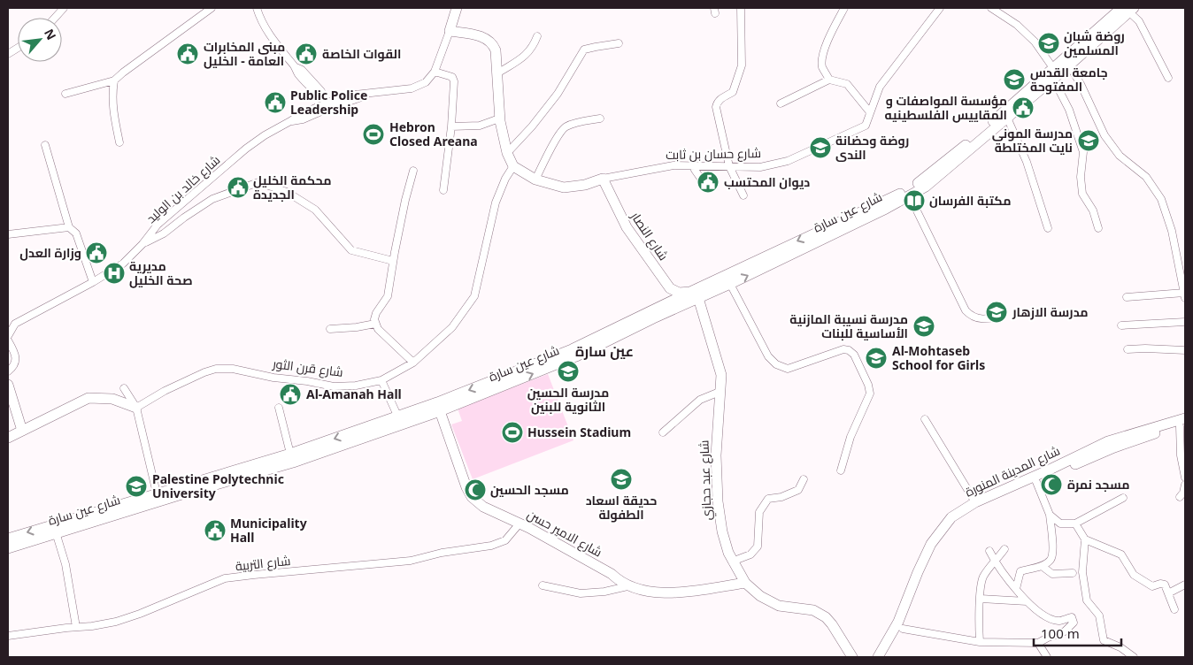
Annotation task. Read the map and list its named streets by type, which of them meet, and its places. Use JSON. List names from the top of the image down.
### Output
{
  "streets": {
    "street": [
      "شارع حسان بن ثابت",
      "شارع خالد بن الوليد",
      "شارع عين سارة",
      "شارع النصار",
      "شارع قرن الثور",
      "شارع المدينة المنورة",
      "شارع عبد حجازي",
      "شارع الامير حسن",
      "شارع التربية"
    ]
  },
  "crossings": [
    ["شارع حسان بن ثابت", "شارع النصار"],
    ["شارع حسان بن ثابت", "شارع قرن الثور"],
    ["شارع عين سارة", "شارع النصار"],
    ["شارع عين سارة", "شارع عبد حجازي"],
    ["شارع عين سارة", "شارع الامير حسن"],
    ["شارع النصار", "شارع عبد حجازي"],
    ["شارع عبد حجازي", "شارع الامير حسن"],
    ["شارع الامير حسن", "شارع التربية"]
  ],
  "districts": ["عين سارة"],
  "places": {
    "school or university": [
      "روضة شبان المسلمين",
      "جامعة القدس المفتوحة",
      "مدرسة الموني نايت المختلطة",
      "روضة وحضانة الندى",
      "مدرسة الازهار",
      "مدرسة نسيبة المازنية الأساسية للبنات",
      "Al-Mohtaseb School for Girls",
      "مدرسة الحسين الثانوية للبنين",
      "حديقة اسعاد الطفولة",
      "Palestine Polytechnic University"
    ],
    "public building": [
      "مبنى المخابرات العامة - الخليل",
      "القوات الخاصة",
      "Public Police Leadership",
      "مؤسسة المواصفات و المقاييس الفلسطينيه",
      "ديوان المحتسب",
      "محكمة الخليل الجديدة",
      "وزارة العدل",
      "Al-Amanah Hall",
      "Municipality Hall"
    ],
    "sports": ["Hebron Closed Areana", "Hussein Stadium"],
    "library": ["مكتبة الفرسان"],
    "hospital": ["مديرية صحة الخليل"],
    "mosque": ["مسجد نمرة", "مسجد الحسين"]
  },
  "scale_bar": "100 m",
  "north": "top right"
}
